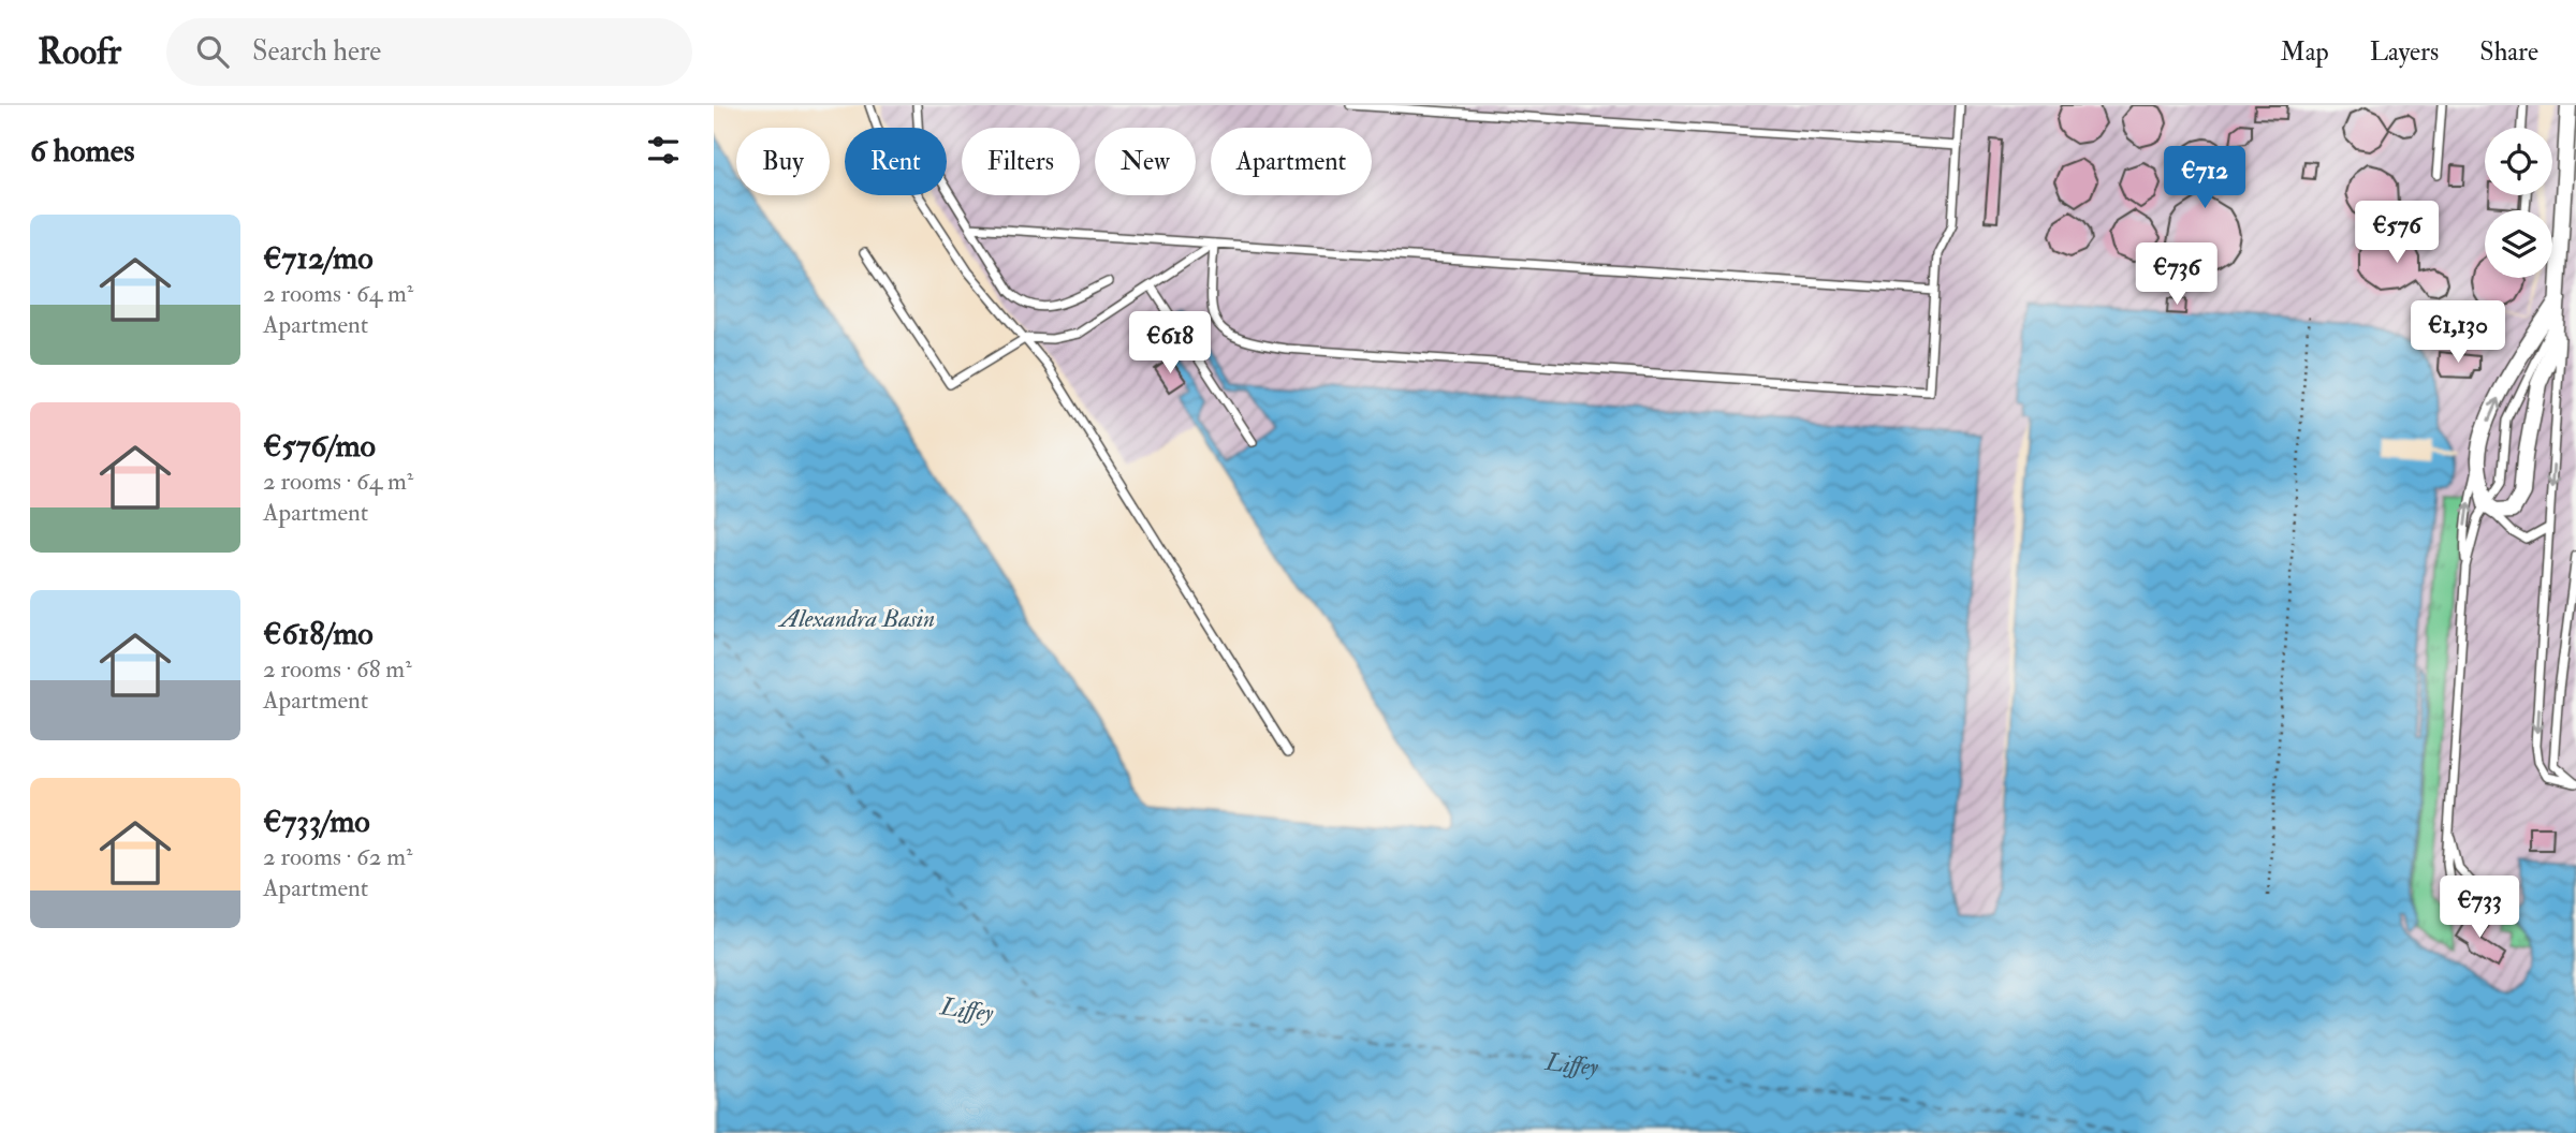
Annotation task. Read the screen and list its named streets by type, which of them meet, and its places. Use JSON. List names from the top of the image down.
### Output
{
  "water": ["Alexandra Basin", "Liffey"],
  "page": {
    "header": "Roofr",
    "search": "Search here",
    "nav": ["Map", "Layers", "Share"],
    "heading": "6 homes",
    "chip": [
      "Buy",
      "Rent",
      "Filters",
      "New",
      "Apartment"
    ],
    "price": [
      "€712",
      "€576",
      "€736",
      "€1,130",
      "€618",
      "€733"
    ],
    "list": [
      {
        "name": "€712/mo",
        "note": "2 rooms · 64 m² · Apartment"
      },
      {
        "name": "€576/mo",
        "note": "2 rooms · 64 m² · Apartment"
      },
      {
        "name": "€618/mo",
        "note": "2 rooms · 68 m² · Apartment"
      },
      {
        "name": "€733/mo",
        "note": "2 rooms · 62 m² · Apartment"
      }
    ]
  }
}
